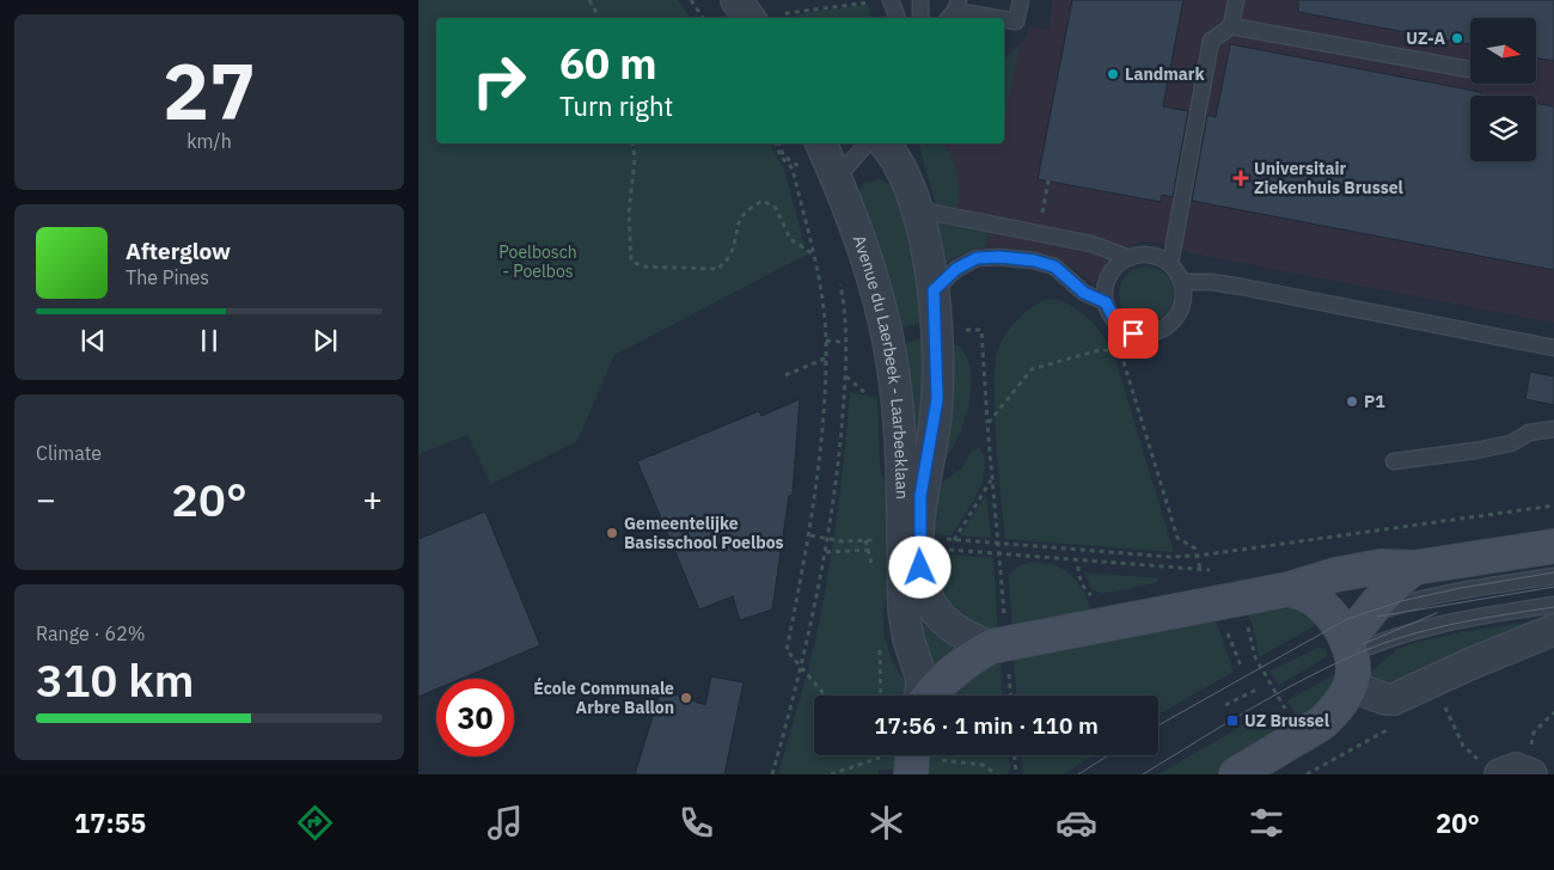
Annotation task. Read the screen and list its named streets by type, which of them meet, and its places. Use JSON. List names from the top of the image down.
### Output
{
  "streets": {
    "street": ["Avenue du Laerbeek - Laarbeeklaan"]
  },
  "parks": ["Poelbosch - Poelbos"],
  "places": {
    "other": [
      "UZ-A",
      "Landmark",
      "P1",
      "Gemeentelijke Basisschool Poelbos",
      "École Communale Arbre Ballon"
    ],
    "health": ["Universitair Ziekenhuis Brussel"],
    "transit": ["UZ Brussel"]
  },
  "north": "right",
  "page": {
    "tile": [
      ["27", "km/h"],
      "Climate",
      ["Range · 62%", "310 km"]
    ],
    "turn": ["60 m", "Turn right"],
    "song": ["Afterglow", "The Pines"],
    "heat": ["−", "20°", "+"],
    "limit": "30",
    "trip": "17:56 · 1 min · 110 m",
    "tabs": ["17:55", "20°"]
  }
}
